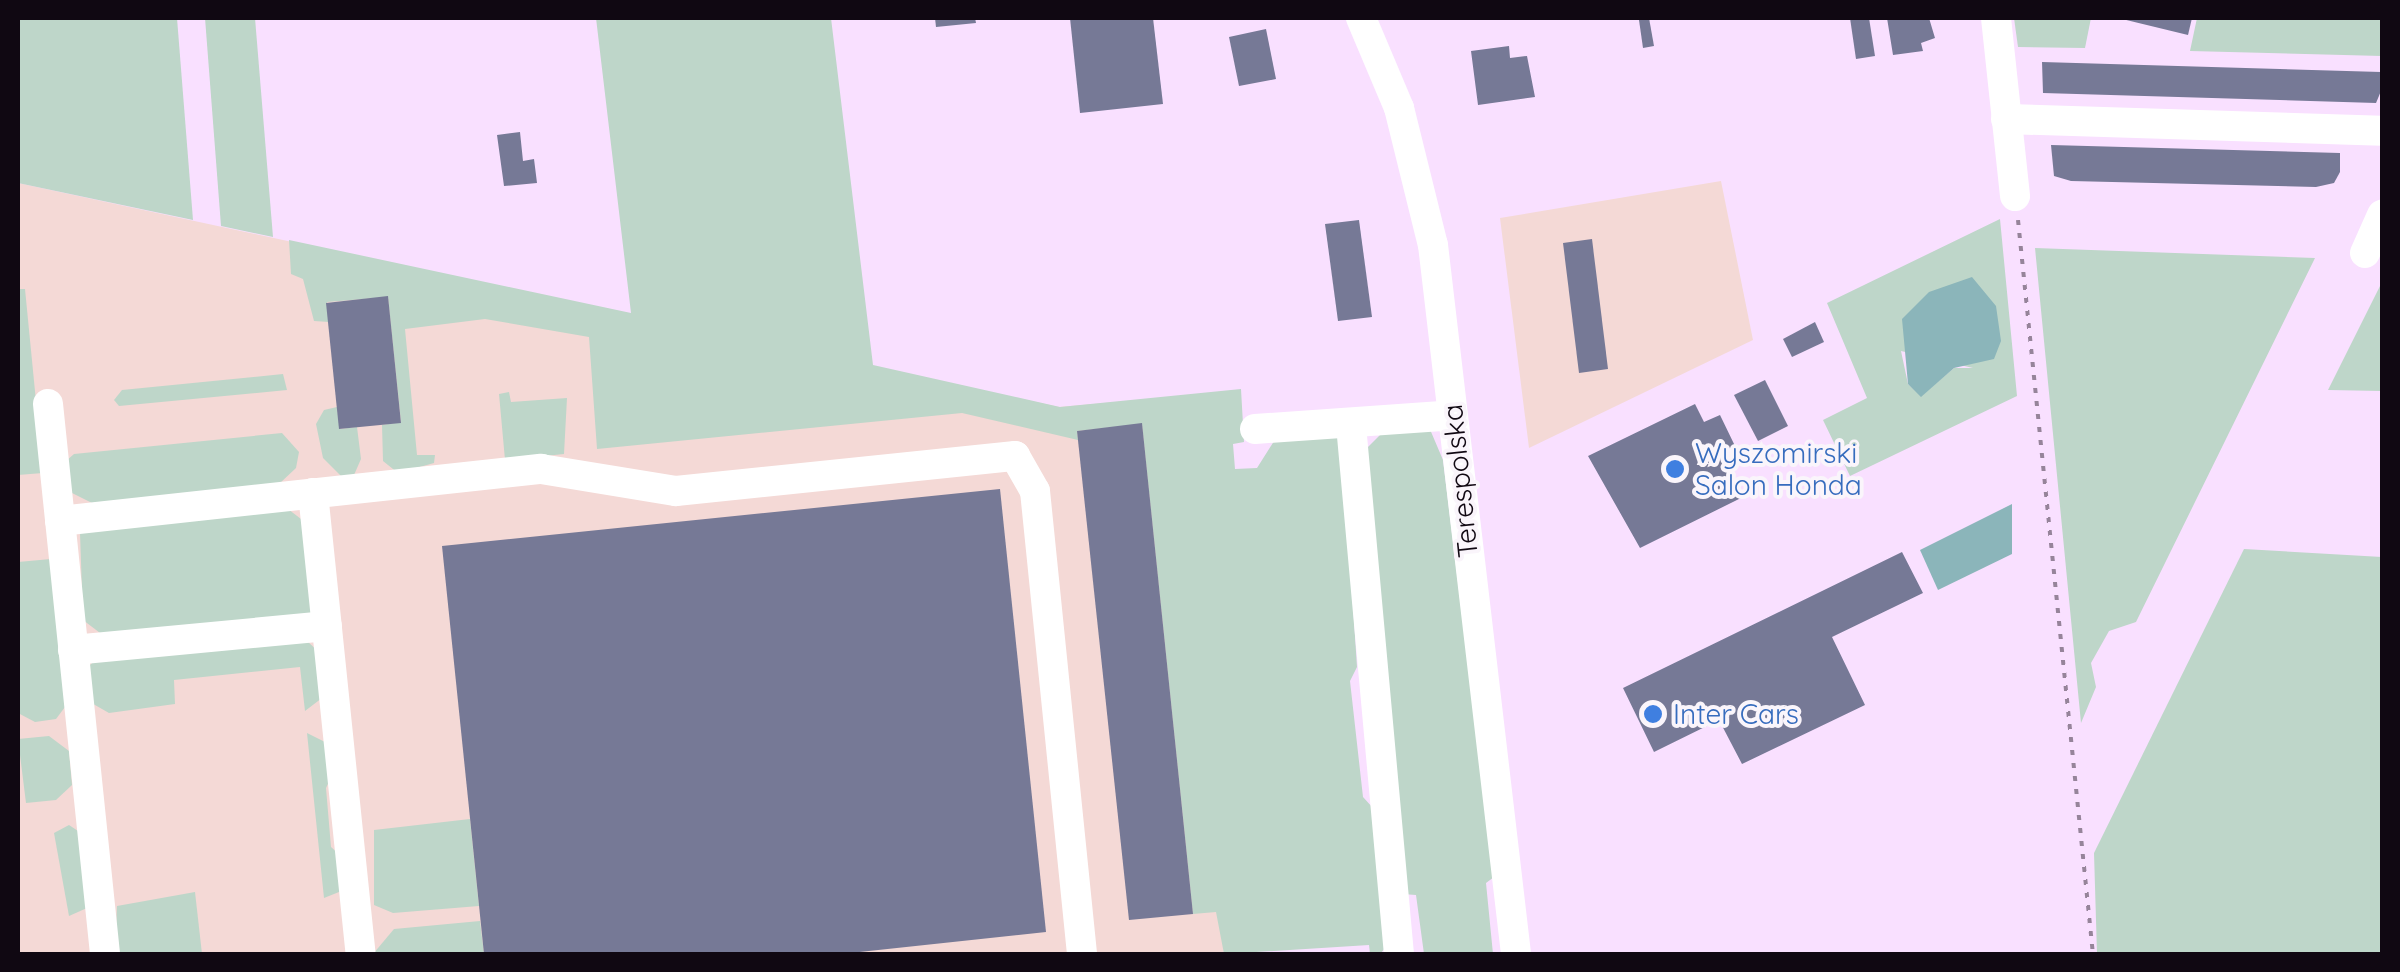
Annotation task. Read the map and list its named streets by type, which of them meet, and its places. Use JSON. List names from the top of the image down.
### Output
{
  "streets": {
    "street": ["Terespolska"]
  },
  "places": ["Wyszomirski Salon Honda", "Inter Cars"]
}
